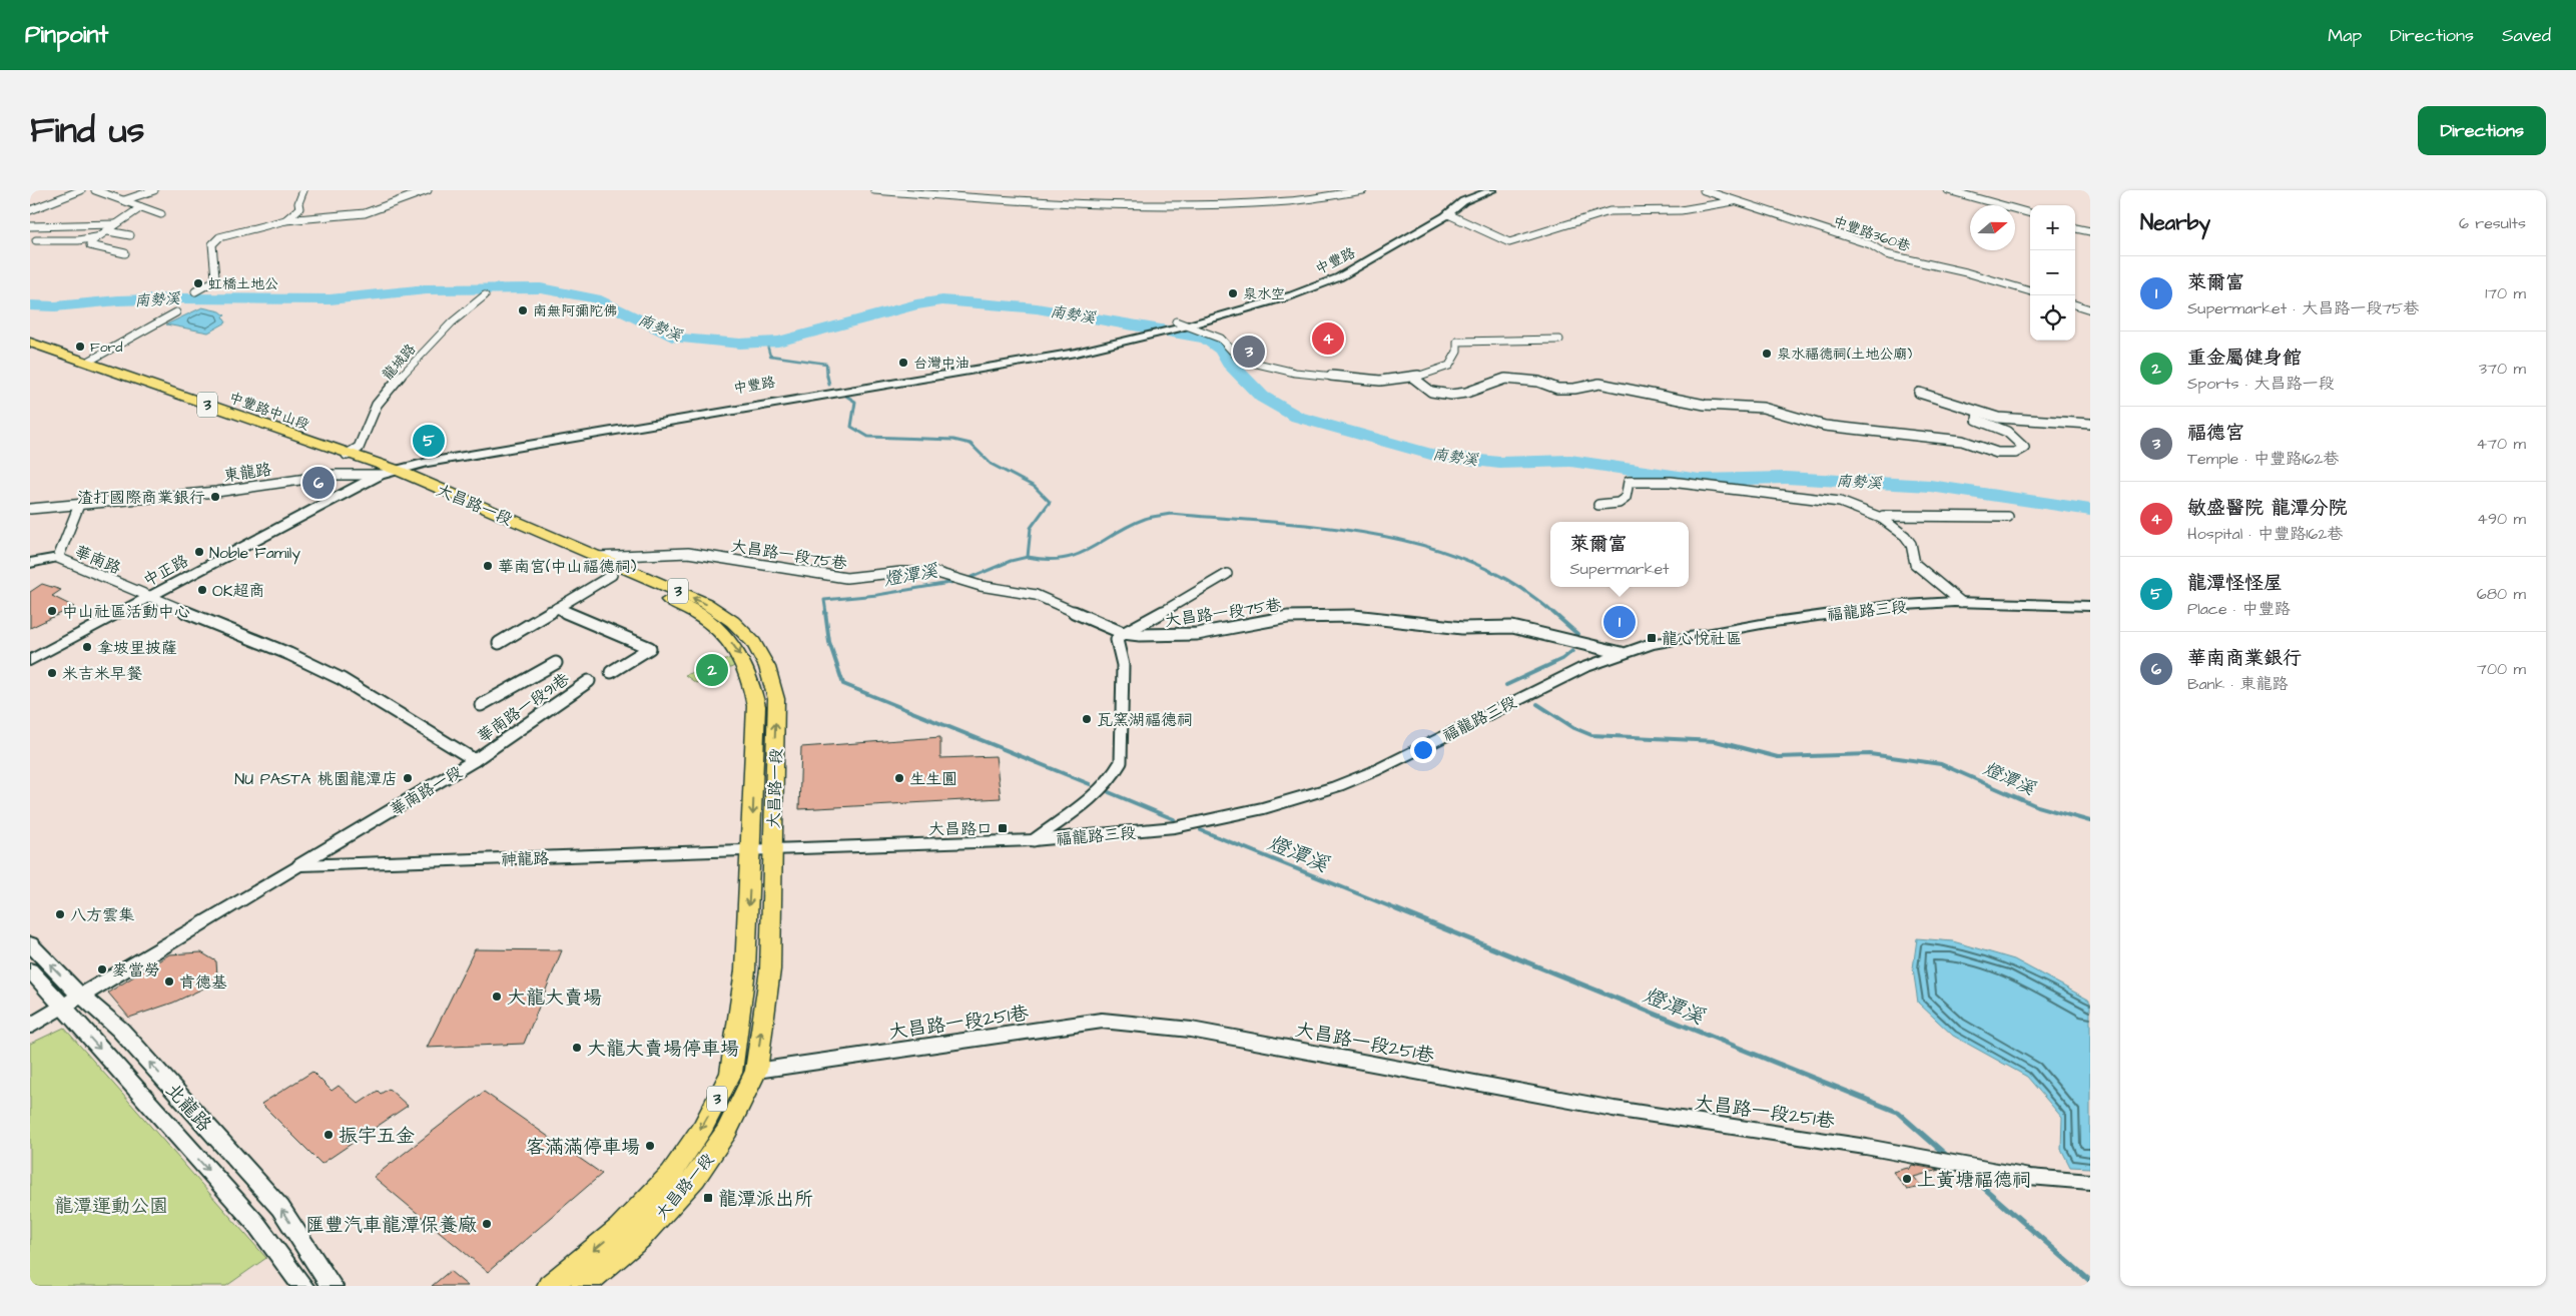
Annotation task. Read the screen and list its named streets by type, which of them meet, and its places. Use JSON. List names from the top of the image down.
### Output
{
  "streets": {
    "main road": [
      "中豐路",
      "3",
      "中豐路中山段",
      "大昌路一段",
      "中正路",
      "福龍路三段",
      "華南路一段",
      "神龍路",
      "北龍路"
    ],
    "street": [
      "中豐路360巷",
      "龍城路",
      "東龍路",
      "大昌路一段75巷",
      "華南路",
      "華南路一段91巷",
      "大昌路一段251巷"
    ]
  },
  "crossings": [
    ["中豐路", "中豐路中山段"],
    ["中豐路", "東龍路"],
    ["中豐路", "大昌路一段"],
    ["中豐路", "中正路"],
    ["龍城路", "中豐路中山段"],
    ["中豐路中山段", "東龍路"],
    ["中豐路中山段", "大昌路一段"],
    ["中豐路中山段", "中正路"],
    ["東龍路", "大昌路一段"],
    ["東龍路", "華南路"],
    ["東龍路", "中正路"],
    ["大昌路一段", "大昌路一段75巷"],
    ["大昌路一段", "中正路"],
    ["大昌路一段", "福龍路三段"],
    ["大昌路一段", "神龍路"],
    ["大昌路一段", "大昌路一段251巷"],
    ["大昌路一段75巷", "福龍路三段"],
    ["華南路", "中正路"],
    ["華南路", "華南路一段"],
    ["中正路", "華南路一段"],
    ["福龍路三段", "神龍路"],
    ["華南路一段91巷", "華南路一段"],
    ["華南路一段", "神龍路"],
    ["華南路一段", "北龍路"]
  ],
  "water": ["南勢溪", "燈潭溪"],
  "parks": ["龍潭運動公園"],
  "places": {
    "other": [
      "虹橋土地公",
      "泉水空",
      "南無阿彌陀佛",
      "Ford",
      "泉水福德祠(土地公廟)",
      "台灣中油",
      "渣打國際商業銀行",
      "Noble Family",
      "華南宮(中山福德祠)",
      "OK超商",
      "中山社區活動中心",
      "拿坡里披薩",
      "米吉米早餐",
      "瓦窯湖福德祠",
      "NU PASTA 桃園龍潭店",
      "生生圓",
      "八方雲集",
      "麥當勞",
      "肯德基",
      "大龍大賣場",
      "大龍大賣場停車場",
      "振宇五金",
      "客滿滿停車場",
      "上黃塘福德祠",
      "匯豐汽車龍潭保養廠"
    ],
    "transit": ["龍心悅社區", "大昌路口", "龍潭派出所"]
  },
  "north": "right",
  "page": {
    "header": "Pinpoint",
    "nav": ["Map", "Directions", "Saved"],
    "title": "Find us",
    "buttons": "Directions",
    "heading": ["Nearby", "6 results"],
    "map_buttons": ["+", "−"],
    "list": [
      {
        "mark": "1",
        "name": "萊爾富",
        "note": "Supermarket · 大昌路一段75巷",
        "value": "170 m"
      },
      {
        "mark": "2",
        "name": "重金屬健身館",
        "note": "Sports · 大昌路一段",
        "value": "370 m"
      },
      {
        "mark": "3",
        "name": "福德宮",
        "note": "Temple · 中豐路162巷",
        "value": "470 m"
      },
      {
        "mark": "4",
        "name": "敏盛醫院 龍潭分院",
        "note": "Hospital · 中豐路162巷",
        "value": "490 m"
      },
      {
        "mark": "5",
        "name": "龍潭怪怪屋",
        "note": "Place · 中豐路",
        "value": "680 m"
      },
      {
        "mark": "6",
        "name": "華南商業銀行",
        "note": "Bank · 東龍路",
        "value": "700 m"
      }
    ],
    "pins": [
      "4",
      "3",
      "5",
      "6",
      "1",
      "2"
    ],
    "popup": ["萊爾富", "Supermarket"]
  }
}
